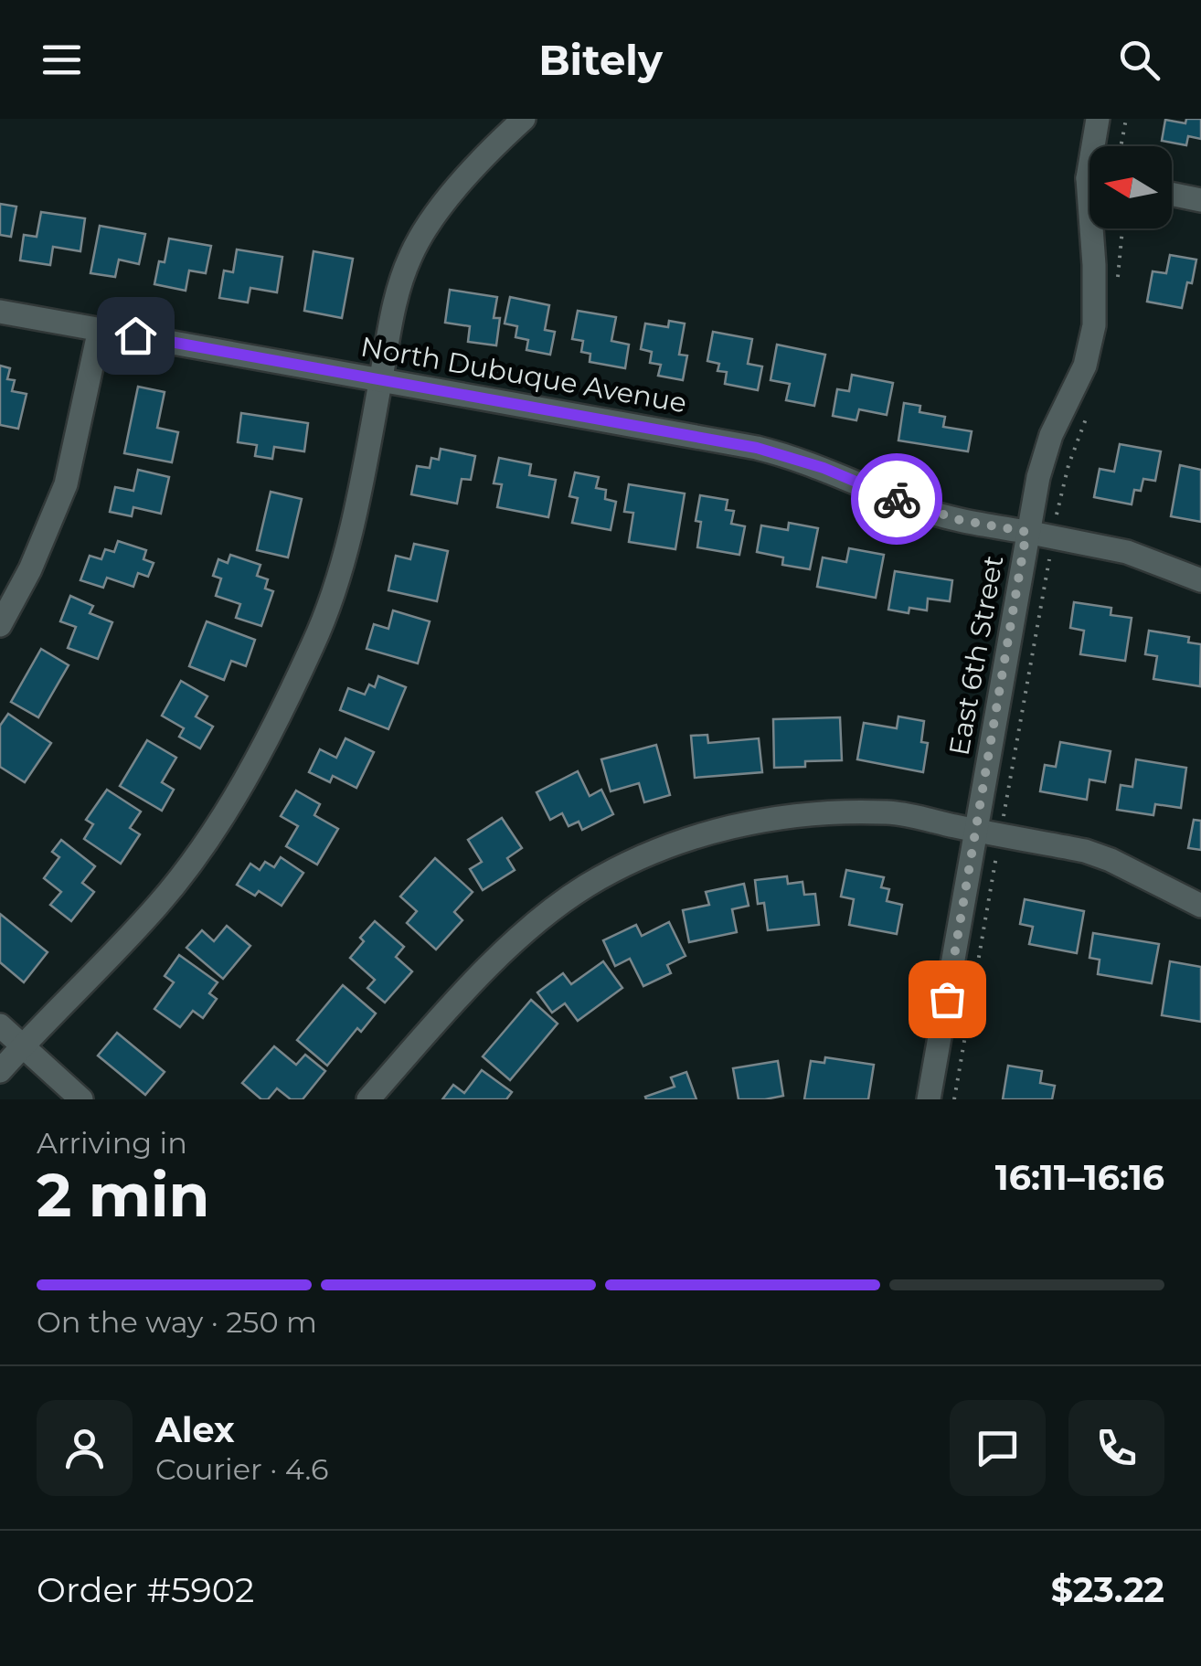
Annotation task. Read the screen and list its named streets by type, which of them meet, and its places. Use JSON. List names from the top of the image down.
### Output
{
  "streets": {
    "street": ["North Dubuque Avenue", "East 6th Street"]
  },
  "crossings": [
    ["North Dubuque Avenue", "East 6th Street"]
  ],
  "north": "left",
  "page": {
    "header": "Bitely",
    "heading": ["2 min", "Arriving in", "16:11–16:16"],
    "panel": [
      "Alex",
      "Courier · 4.6",
      "Order #5902",
      "$23.22"
    ],
    "bar": "On the way · 250 m"
  }
}
